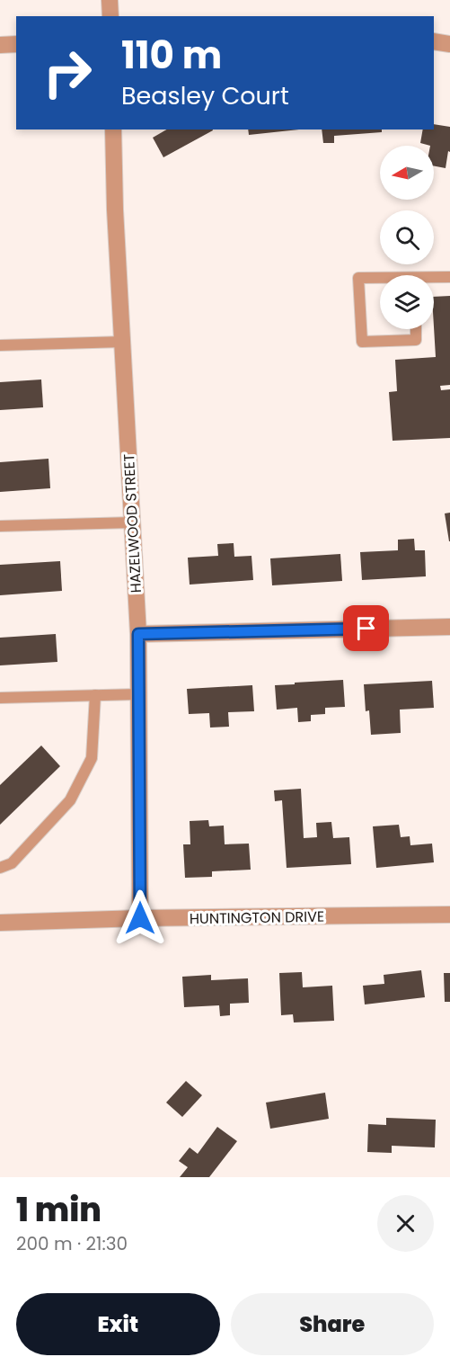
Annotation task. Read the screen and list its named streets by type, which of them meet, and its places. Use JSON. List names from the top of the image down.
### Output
{
  "streets": {
    "street": ["HAZELWOOD STREET", "HUNTINGTON DRIVE"]
  },
  "crossings": [
    ["HAZELWOOD STREET", "HUNTINGTON DRIVE"]
  ],
  "north": "left",
  "page": {
    "turn": ["110 m", "Beasley Court"],
    "heading": ["1 min", "200 m · 21:30"],
    "buttons": ["Exit", "Share"]
  }
}
